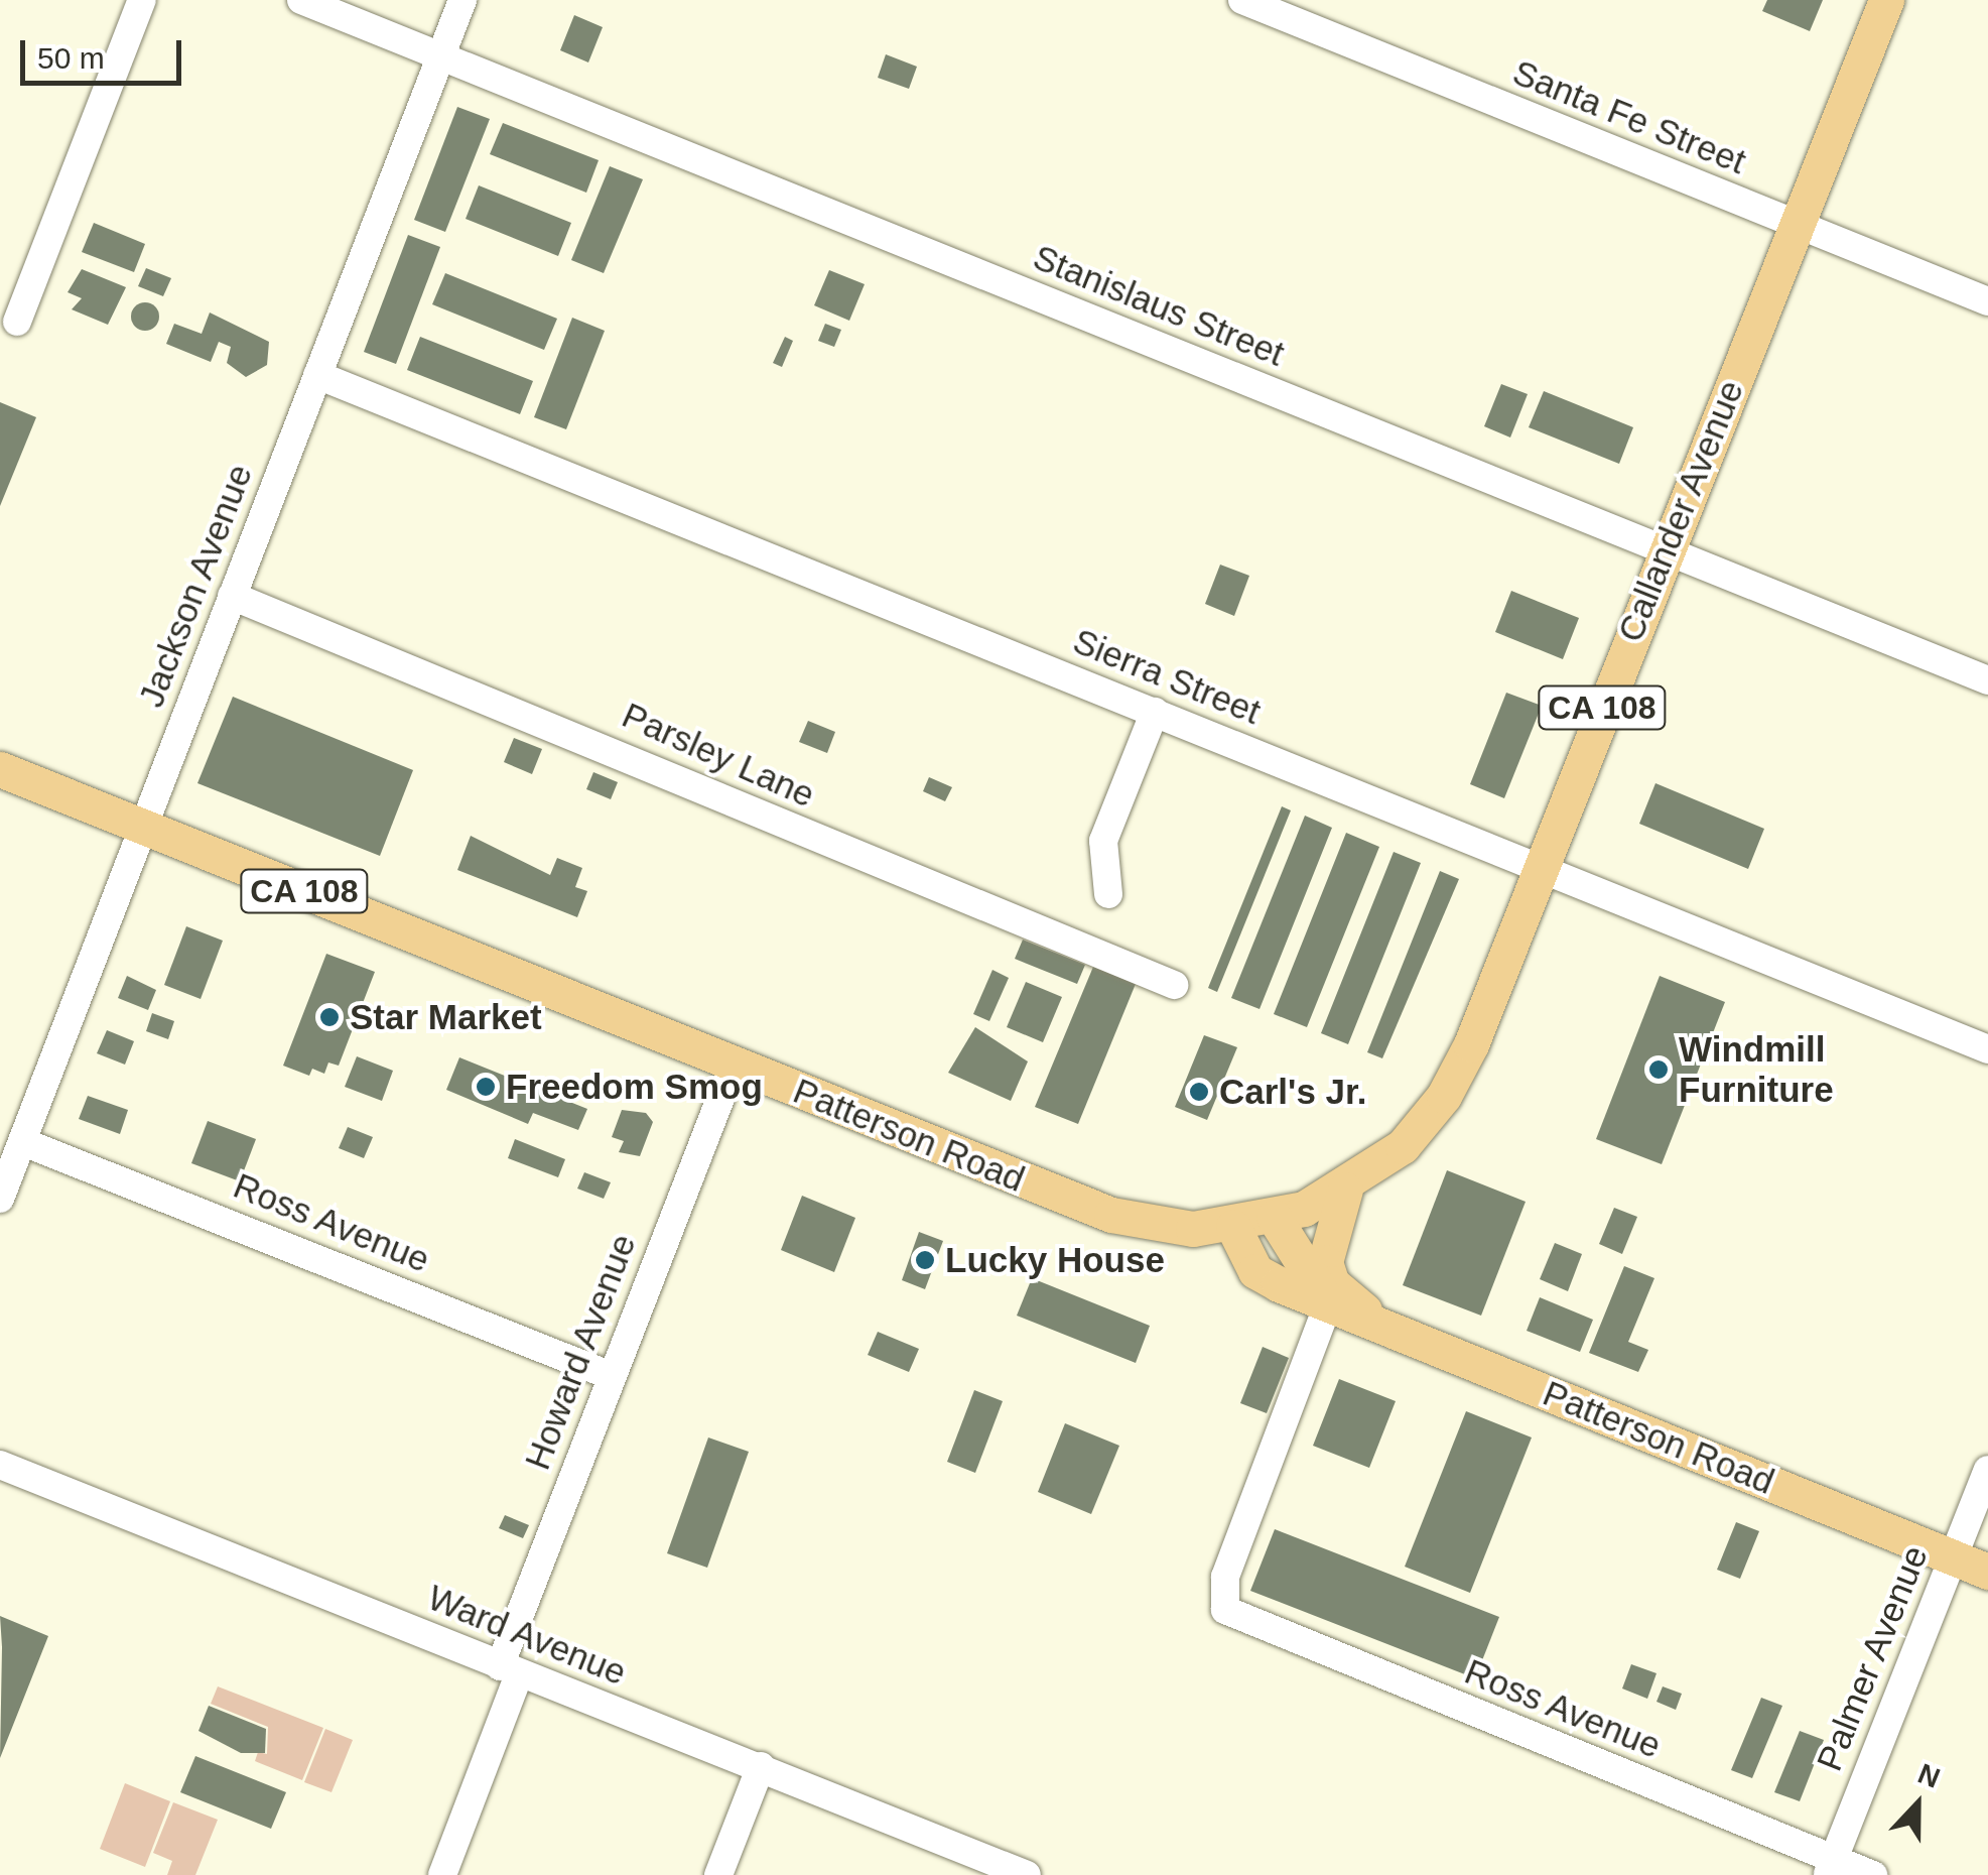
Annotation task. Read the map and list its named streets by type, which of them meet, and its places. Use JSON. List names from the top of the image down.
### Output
{
  "streets": {
    "main road": ["Callander Avenue", "CA 108", "Patterson Road"],
    "street": [
      "Santa Fe Street",
      "Stanislaus Street",
      "Jackson Avenue",
      "Sierra Street",
      "Parsley Lane",
      "Ross Avenue",
      "Howard Avenue",
      "Ward Avenue",
      "Palmer Avenue"
    ]
  },
  "crossings": [
    ["Santa Fe Street", "Callander Avenue"],
    ["Stanislaus Street", "Callander Avenue"],
    ["Stanislaus Street", "Jackson Avenue"],
    ["Callander Avenue", "Sierra Street"],
    ["Callander Avenue", "Patterson Road"],
    ["Jackson Avenue", "Sierra Street"],
    ["Jackson Avenue", "Parsley Lane"],
    ["Jackson Avenue", "Patterson Road"],
    ["Jackson Avenue", "Ross Avenue"],
    ["Patterson Road", "Ross Avenue"],
    ["Patterson Road", "Howard Avenue"],
    ["Patterson Road", "Palmer Avenue"],
    ["Ross Avenue", "Howard Avenue"],
    ["Ross Avenue", "Palmer Avenue"],
    ["Howard Avenue", "Ward Avenue"]
  ],
  "places": [
    "Star Market",
    "Windmill Furniture",
    "Freedom Smog",
    "Carl's Jr.",
    "Lucky House"
  ],
  "scale_bar": "50 m",
  "north": "top"
}
